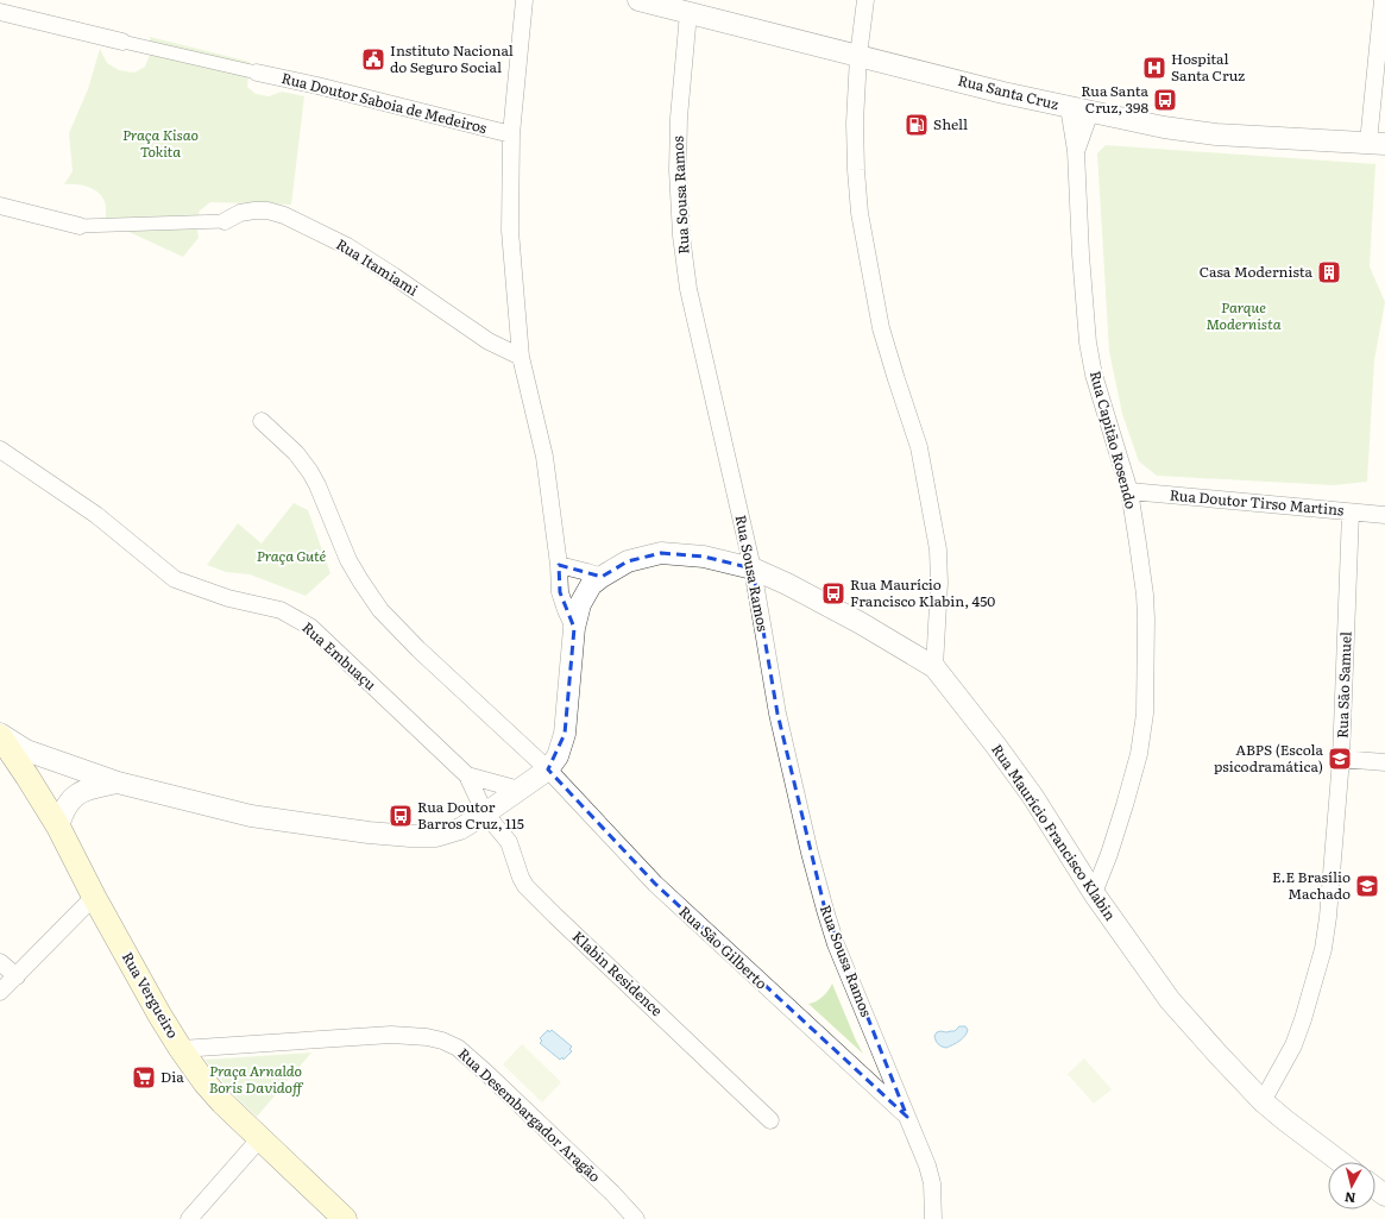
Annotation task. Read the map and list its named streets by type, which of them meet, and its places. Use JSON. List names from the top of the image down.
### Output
{
  "streets": {
    "main road": ["Rua Vergueiro"],
    "street": [
      "Rua Santa Cruz",
      "Rua Doutor Saboia de Medeiros",
      "Rua Sousa Ramos",
      "Rua Itamiami",
      "Rua Capitão Rosendo",
      "Rua Doutor Tirso Martins",
      "Rua Embuaçu",
      "Rua São Samuel",
      "Rua Maurício Francisco Klabin",
      "Rua São Gilberto",
      "Klabin Residence",
      "Rua Desembargador Aragão"
    ]
  },
  "crossings": [
    ["Rua Santa Cruz", "Rua Sousa Ramos"],
    ["Rua Santa Cruz", "Rua Capitão Rosendo"],
    ["Rua Sousa Ramos", "Rua Maurício Francisco Klabin"],
    ["Rua Sousa Ramos", "Rua São Gilberto"],
    ["Rua Capitão Rosendo", "Rua Doutor Tirso Martins"],
    ["Rua Capitão Rosendo", "Rua Maurício Francisco Klabin"],
    ["Rua Doutor Tirso Martins", "Rua São Samuel"],
    ["Rua Embuaçu", "Klabin Residence"],
    ["Rua São Samuel", "Rua Maurício Francisco Klabin"],
    ["Rua Maurício Francisco Klabin", "Rua São Gilberto"],
    ["Rua Vergueiro", "Rua Desembargador Aragão"]
  ],
  "parks": [
    "Praça Kisao Tokita",
    "Parque Modernista",
    "Praça Guté",
    "Praça Arnaldo Boris Davidoff"
  ],
  "places": {
    "public building": ["Instituto Nacional do Seguro Social"],
    "hospital": ["Hospital Santa Cruz"],
    "bus stop": ["Rua Santa Cruz, 398", "Rua Maurício Francisco Klabin, 450", "Rua Doutor Barros Cruz, 115"],
    "fuel station": ["Shell"],
    "building": ["Casa Modernista"],
    "school or university": ["ABPS (Escola psicodramática)", "E.E Brasílio Machado"],
    "supermarket": ["Dia"]
  },
  "north": "bottom"
}
